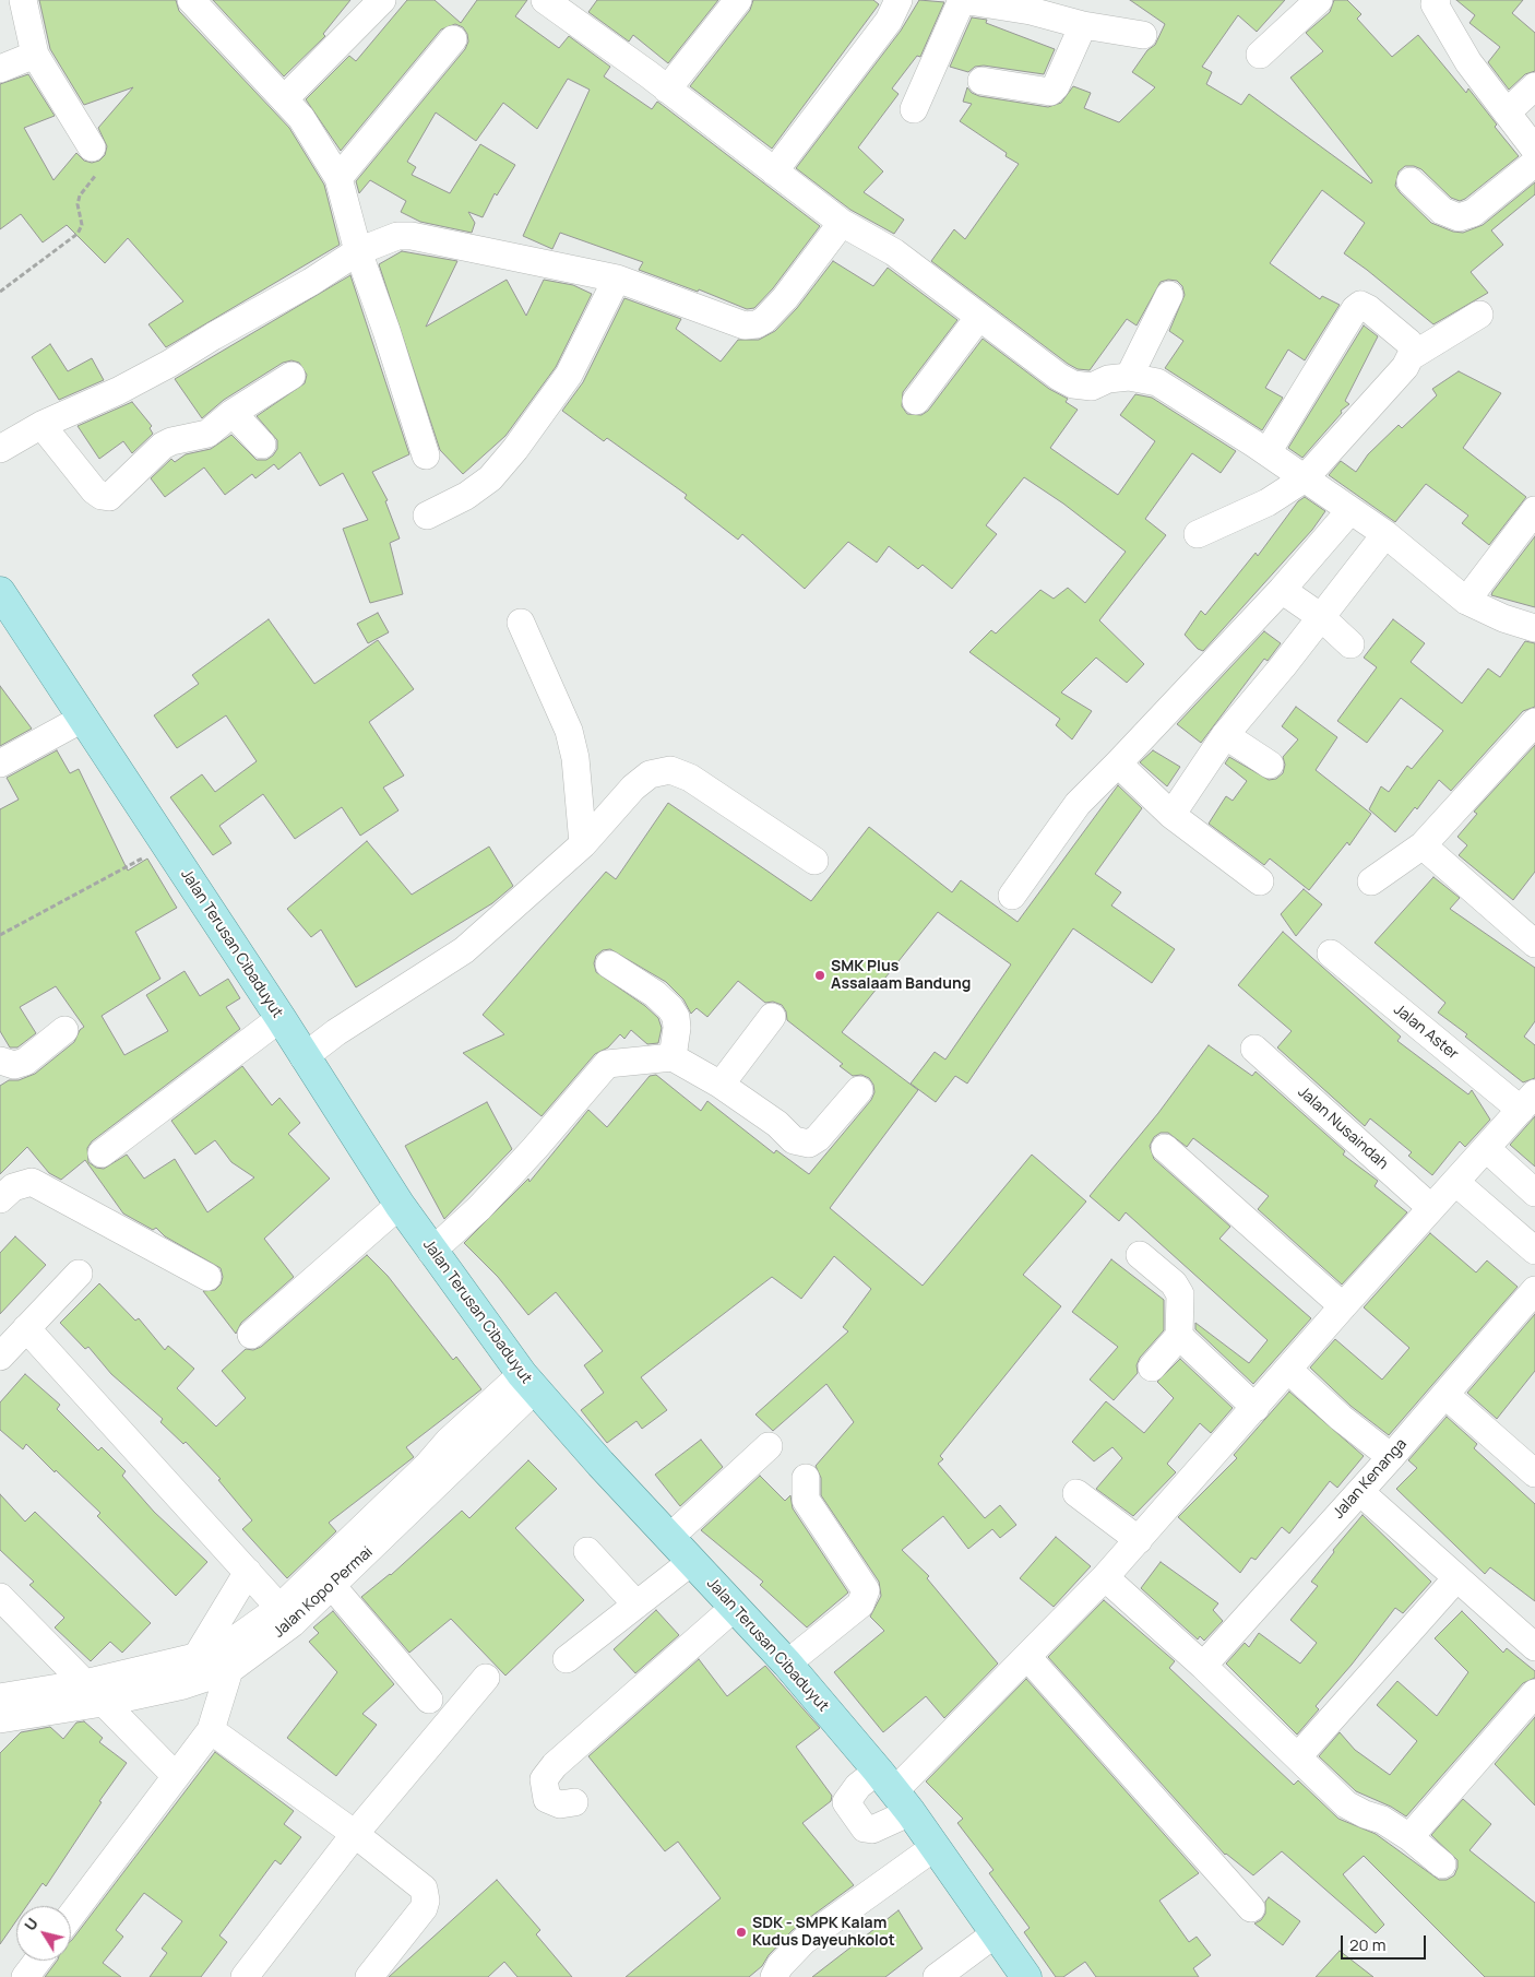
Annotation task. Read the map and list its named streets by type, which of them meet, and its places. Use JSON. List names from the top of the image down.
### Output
{
  "streets": {
    "main road": ["Jalan Terusan Cibaduyut"],
    "street": [
      "Jalan Aster",
      "Jalan Nusaindah",
      "Jalan Kenanga",
      "Jalan Kopo Permai"
    ]
  },
  "crossings": [
    ["Jalan Terusan Cibaduyut", "Jalan Kopo Permai"]
  ],
  "places": ["SMK Plus Assalaam Bandung", "SDK - SMPK Kalam Kudus Dayeuhkolot"],
  "scale_bar": "20 m",
  "north": "top left"
}
